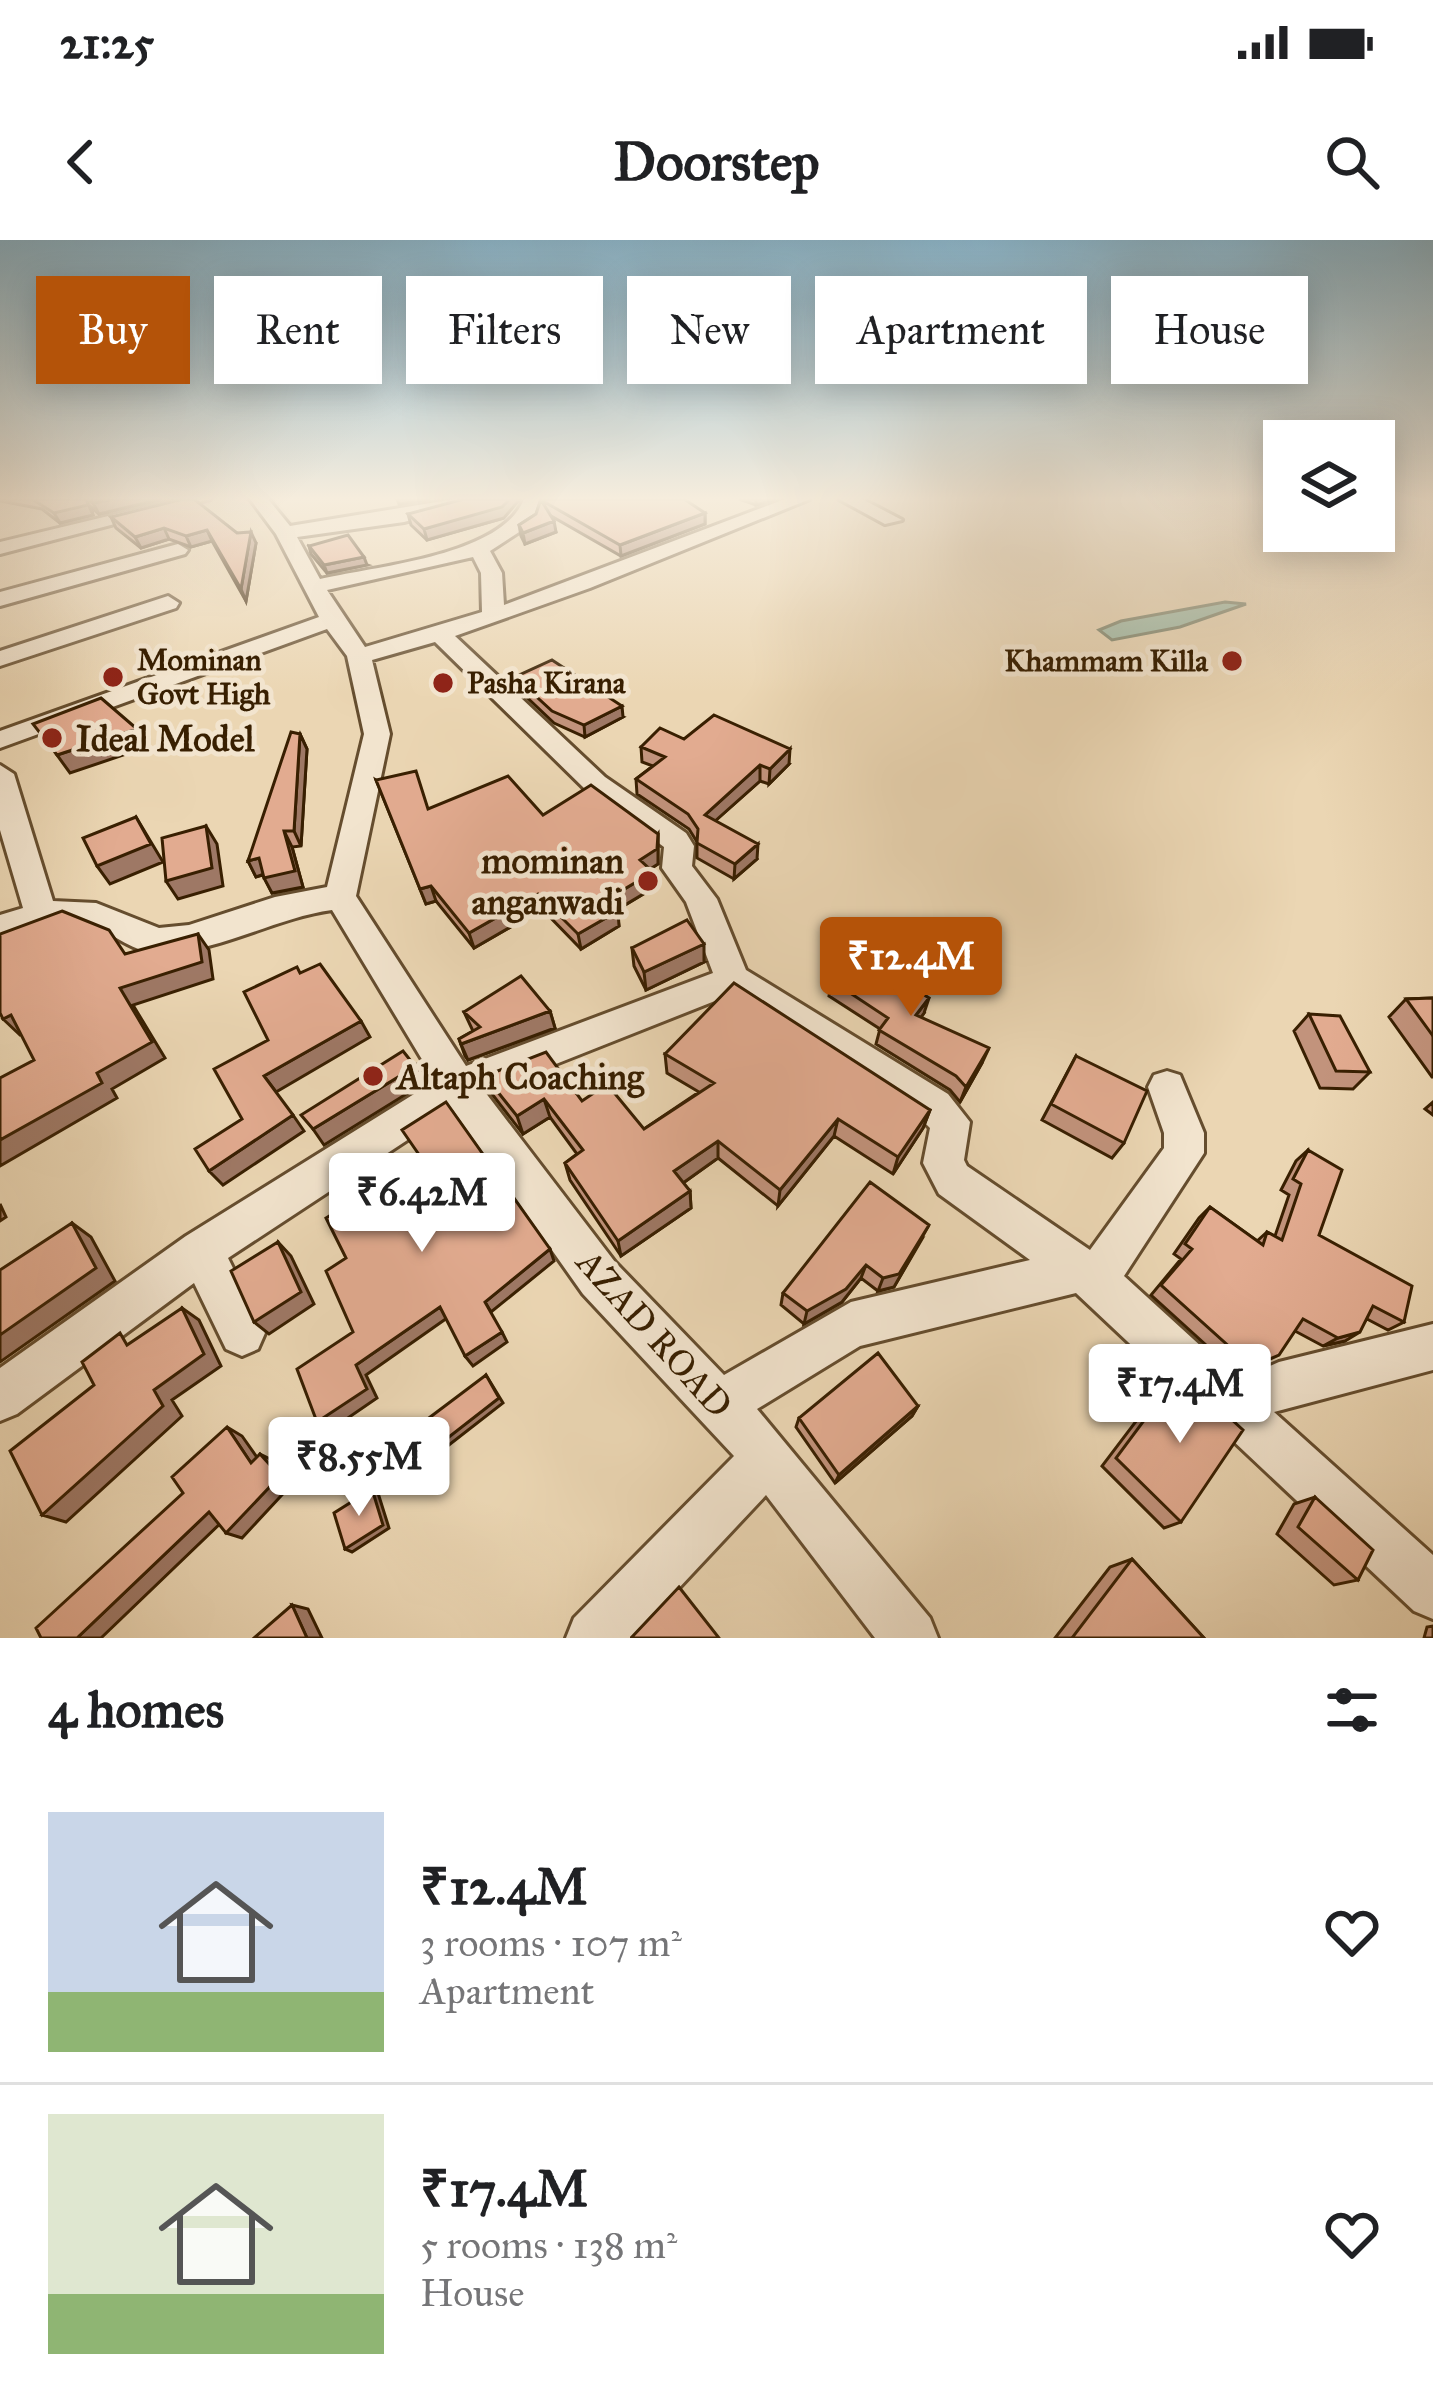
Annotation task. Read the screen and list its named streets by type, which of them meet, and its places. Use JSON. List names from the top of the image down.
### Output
{
  "streets": {
    "street": ["AZAD ROAD"]
  },
  "places": [
    "Khammam Killa",
    "Mominan Govt High",
    "Pasha Kirana",
    "Ideal Model",
    "mominan anganwadi",
    "Altaph Coaching"
  ],
  "page": {
    "status": "21:25",
    "header": "Doorstep",
    "chip": [
      "Buy",
      "Rent",
      "Filters",
      "New",
      "Apartment",
      "House"
    ],
    "price": [
      "₹12.4M",
      "₹6.42M",
      "₹17.4M",
      "₹8.55M"
    ],
    "heading": "4 homes",
    "list": [
      {
        "name": "₹12.4M",
        "note": "3 rooms · 107 m² · Apartment"
      },
      {
        "name": "₹17.4M",
        "note": "5 rooms · 138 m² · House"
      }
    ]
  }
}
